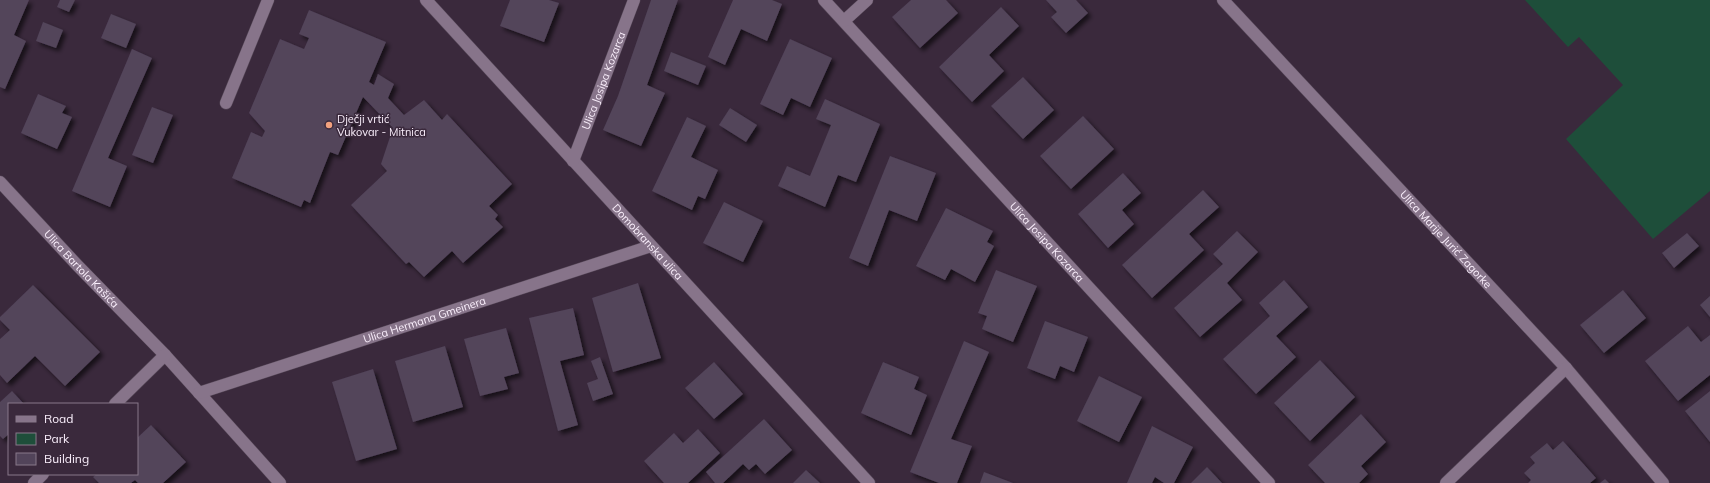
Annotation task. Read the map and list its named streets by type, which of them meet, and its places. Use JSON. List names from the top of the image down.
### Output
{
  "streets": {
    "street": [
      "Ulica Josipa Kozarca",
      "Ulica Marije Jurić Zagorke",
      "Domobranska ulica",
      "Ulica Bartola Kašića",
      "Ulica Hermana Gmeinera"
    ]
  },
  "crossings": [
    ["Ulica Josipa Kozarca", "Domobranska ulica"],
    ["Domobranska ulica", "Ulica Hermana Gmeinera"],
    ["Ulica Bartola Kašića", "Ulica Hermana Gmeinera"]
  ],
  "places": ["Dječji vrtić Vukovar - Mitnica"],
  "legend": ["Road", "Park", "Building"]
}
